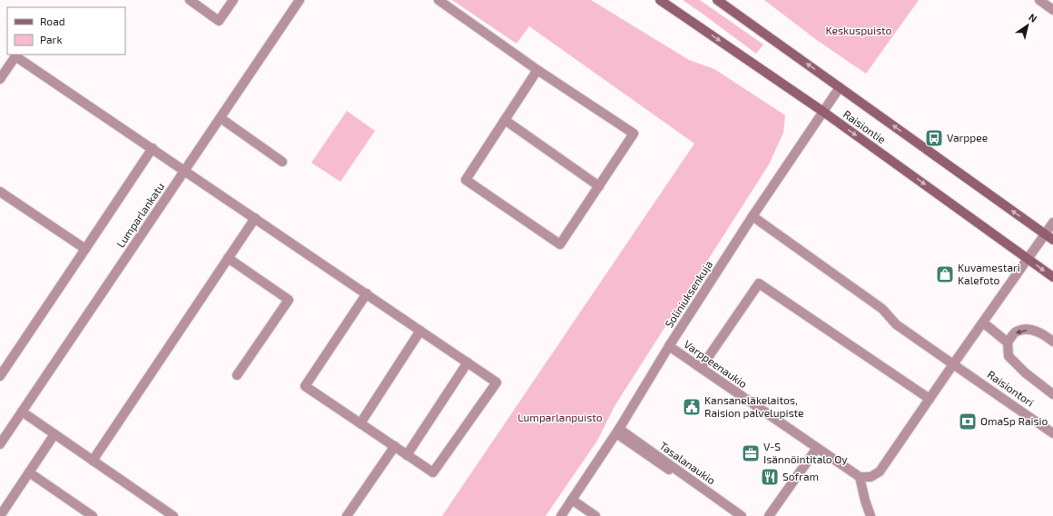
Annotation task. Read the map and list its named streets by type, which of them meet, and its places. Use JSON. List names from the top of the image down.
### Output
{
  "streets": {
    "main road": ["Raisiontie"],
    "street": [
      "Lumparlankatu",
      "Soliniuksenkuja",
      "Varppeenaukio",
      "Raisiontori",
      "Tasalanaukio"
    ]
  },
  "crossings": [
    ["Raisiontie", "Soliniuksenkuja"],
    ["Soliniuksenkuja", "Varppeenaukio"],
    ["Soliniuksenkuja", "Raisiontori"],
    ["Soliniuksenkuja", "Tasalanaukio"]
  ],
  "parks": ["Keskuspuisto", "Lumparlanpuisto"],
  "places": {
    "bus stop": ["Varppee"],
    "shop": ["Kuvamestari Kalefoto"],
    "public building": ["Kansaneläkelaitos, Raision palvelupiste"],
    "bank": ["OmaSp Raisio"],
    "office": ["V-S Isännöintitalo Oy"],
    "restaurant": ["Sofram"]
  },
  "legend": ["Road", "Park"],
  "north": "top right"
}
